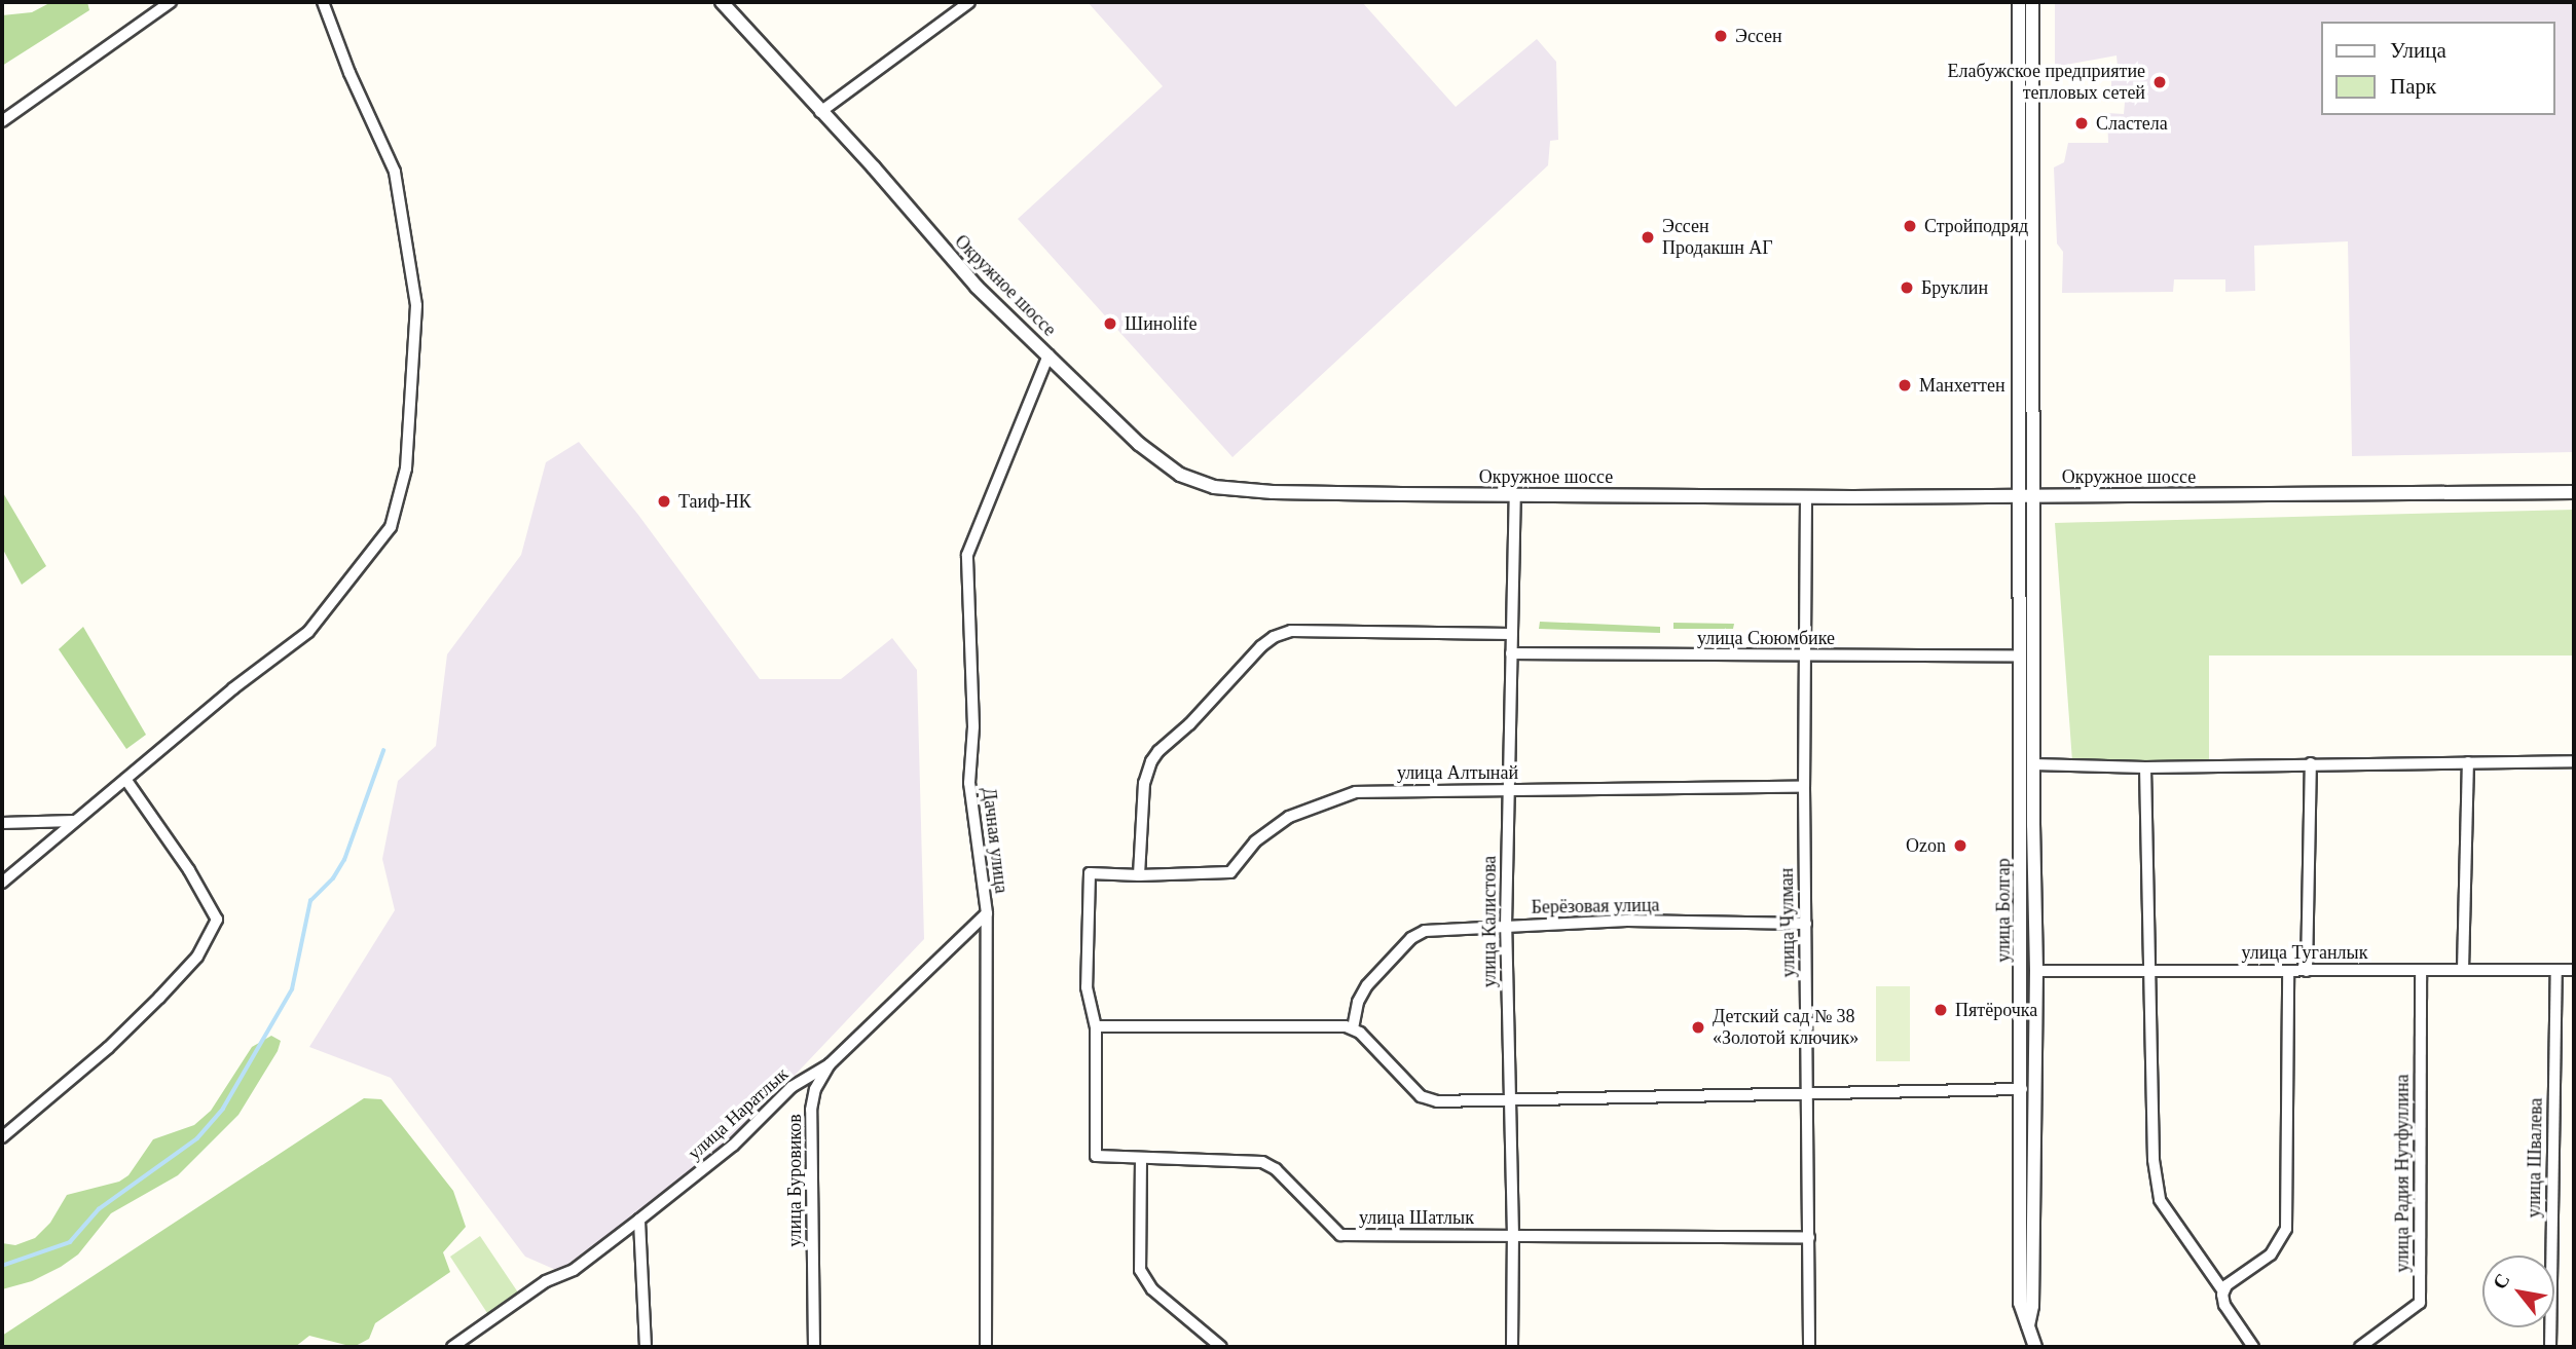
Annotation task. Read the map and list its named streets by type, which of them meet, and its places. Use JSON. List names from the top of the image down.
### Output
{
  "streets": {
    "street": [
      "Окружное шоссе",
      "улица Сююмбике",
      "улица Алтынай",
      "Дачная улица",
      "Берёзовая улица",
      "улица Болгар",
      "улица Калистова",
      "улица Чулман",
      "улица Туганлык",
      "улица Наратлык",
      "улица Швалева",
      "улица Радия Нутфуллина",
      "улица Буровиков",
      "улица Шатлык"
    ]
  },
  "crossings": [
    ["Окружное шоссе", "Дачная улица"],
    ["Окружное шоссе", "улица Болгар"],
    ["Окружное шоссе", "улица Калистова"],
    ["Окружное шоссе", "улица Чулман"],
    ["улица Сююмбике", "улица Болгар"],
    ["улица Сююмбике", "улица Калистова"],
    ["улица Сююмбике", "улица Чулман"],
    ["улица Алтынай", "улица Калистова"],
    ["улица Алтынай", "улица Чулман"],
    ["улица Алтынай", "улица Шатлык"],
    ["Дачная улица", "улица Буровиков"],
    ["Берёзовая улица", "улица Калистова"],
    ["Берёзовая улица", "улица Чулман"],
    ["улица Болгар", "улица Туганлык"],
    ["улица Калистова", "улица Шатлык"],
    ["улица Чулман", "улица Шатлык"],
    ["улица Туганлык", "улица Швалева"],
    ["улица Туганлык", "улица Радия Нутфуллина"],
    ["улица Наратлык", "улица Буровиков"]
  ],
  "places": [
    "Эссен",
    "Елабужское предприятие тепловых сетей",
    "Сластела",
    "Стройподряд",
    "Эссен Продакшн АГ",
    "Бруклин",
    "Шиноlife",
    "Манхеттен",
    "Таиф-НК",
    "Ozon",
    "Пятёрочка",
    "Детский сад № 38 «Золотой ключик»"
  ],
  "legend": ["Улица", "Парк"],
  "north": "top left"
}
